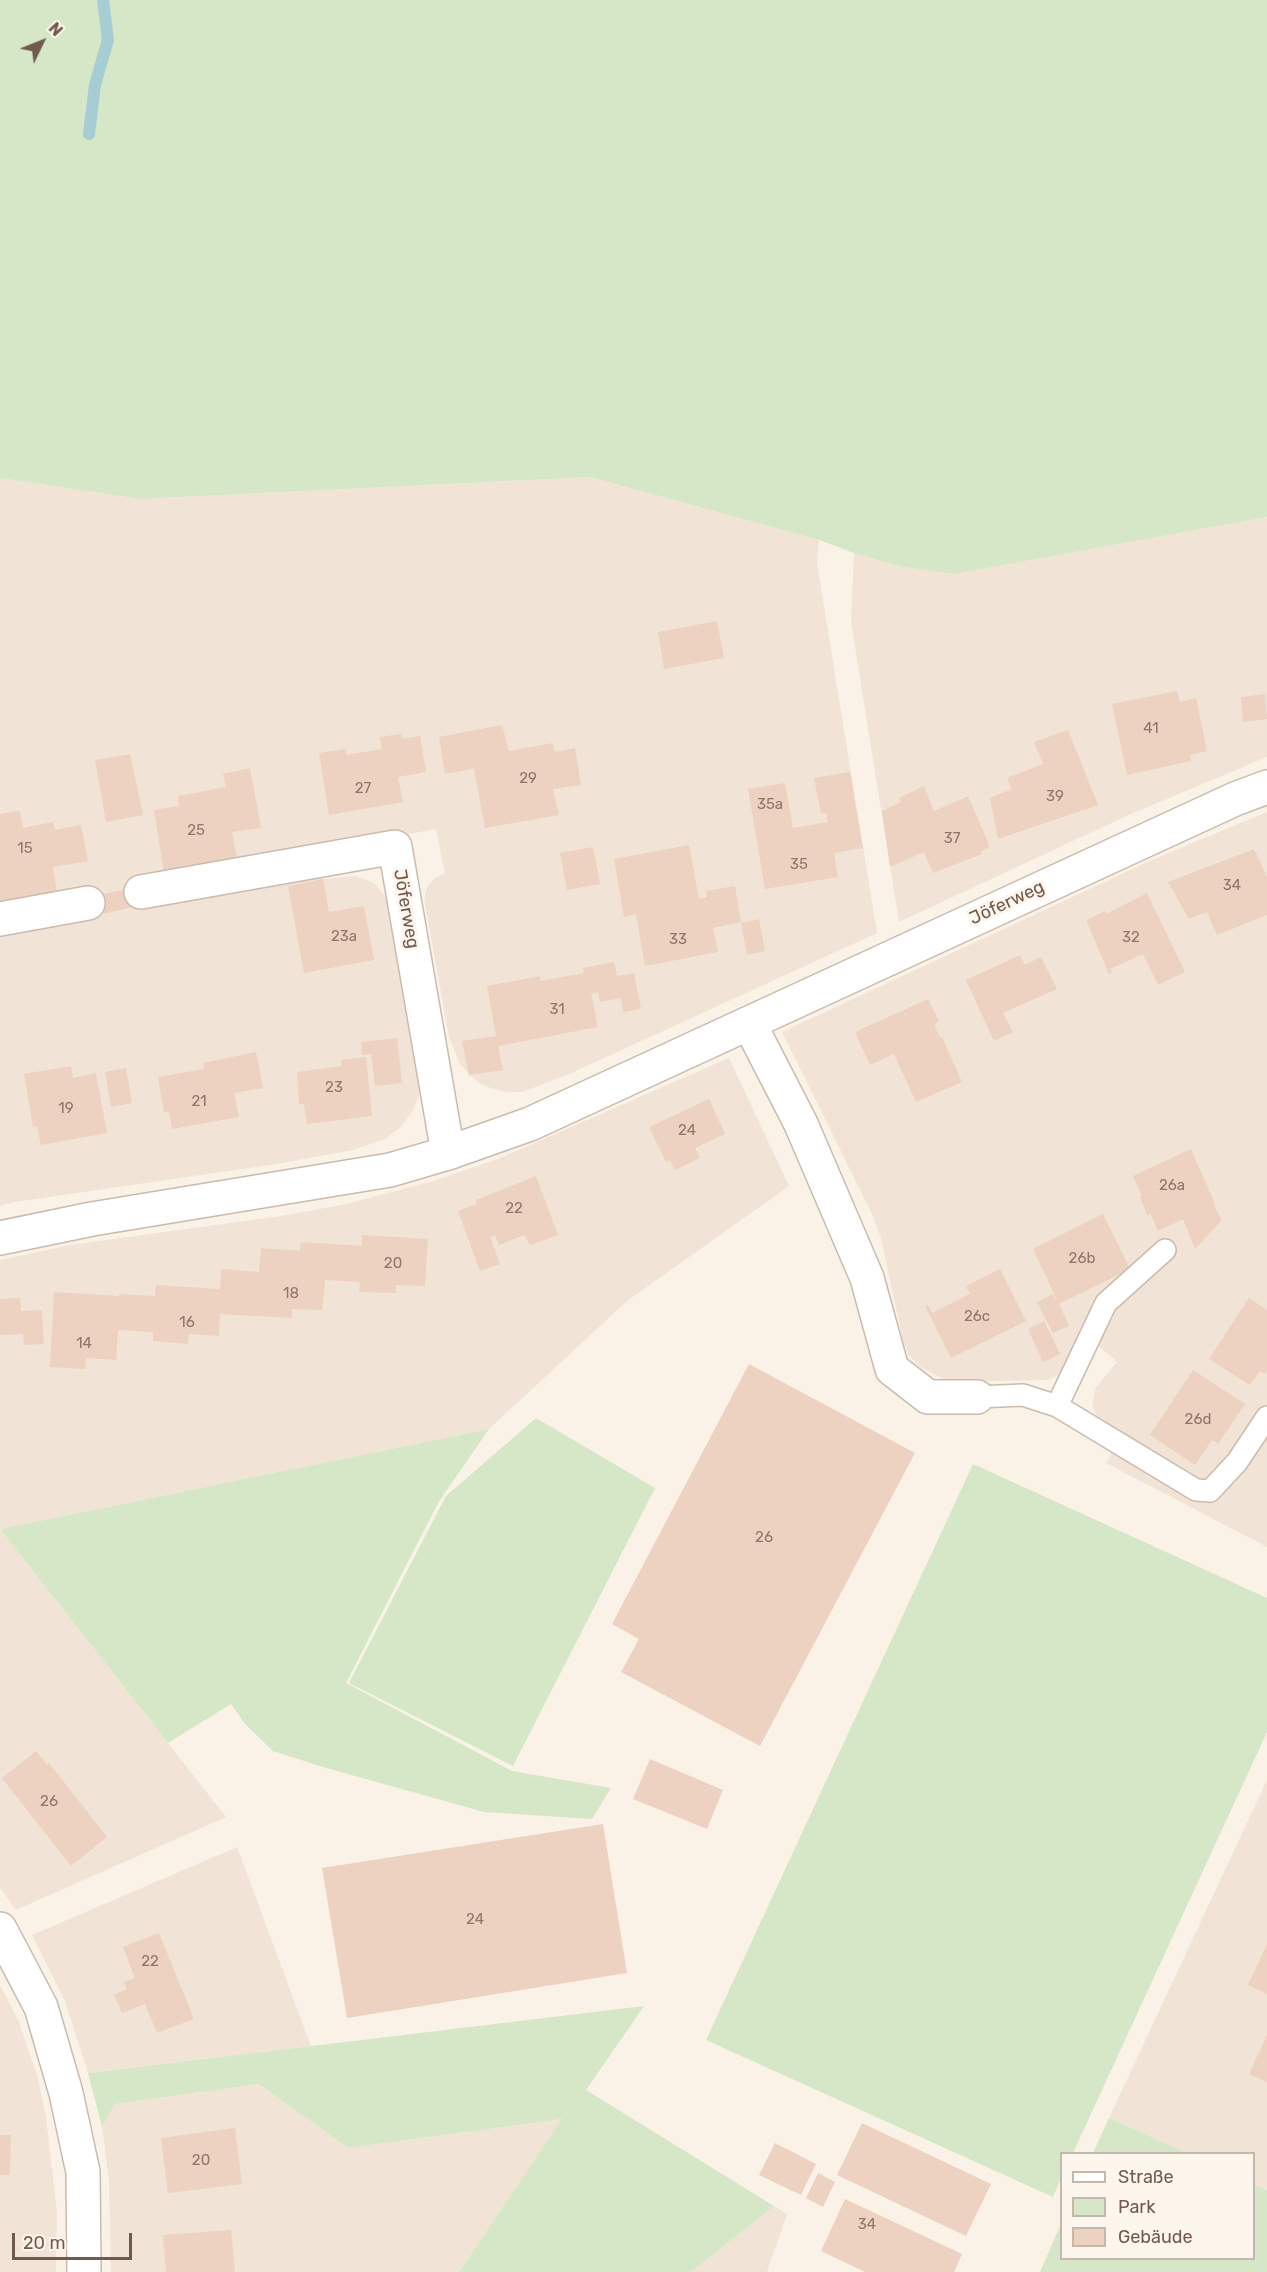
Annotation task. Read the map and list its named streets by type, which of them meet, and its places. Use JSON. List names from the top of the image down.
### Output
{
  "streets": {
    "street": ["Jöferweg"]
  },
  "house_numbers": [
    "41",
    "29",
    "27",
    "39",
    "35a",
    "25",
    "37",
    "15",
    "35",
    "34",
    "23a",
    "32",
    "33",
    "31",
    "23",
    "21",
    "19",
    "24",
    "26a",
    "22",
    "26b",
    "20",
    "18",
    "26c",
    "16",
    "14",
    "26d",
    "26",
    "26",
    "24",
    "22",
    "20",
    "34"
  ],
  "legend": ["Straße", "Park", "Gebäude"],
  "scale_bar": "20 m",
  "north": "top right"
}
